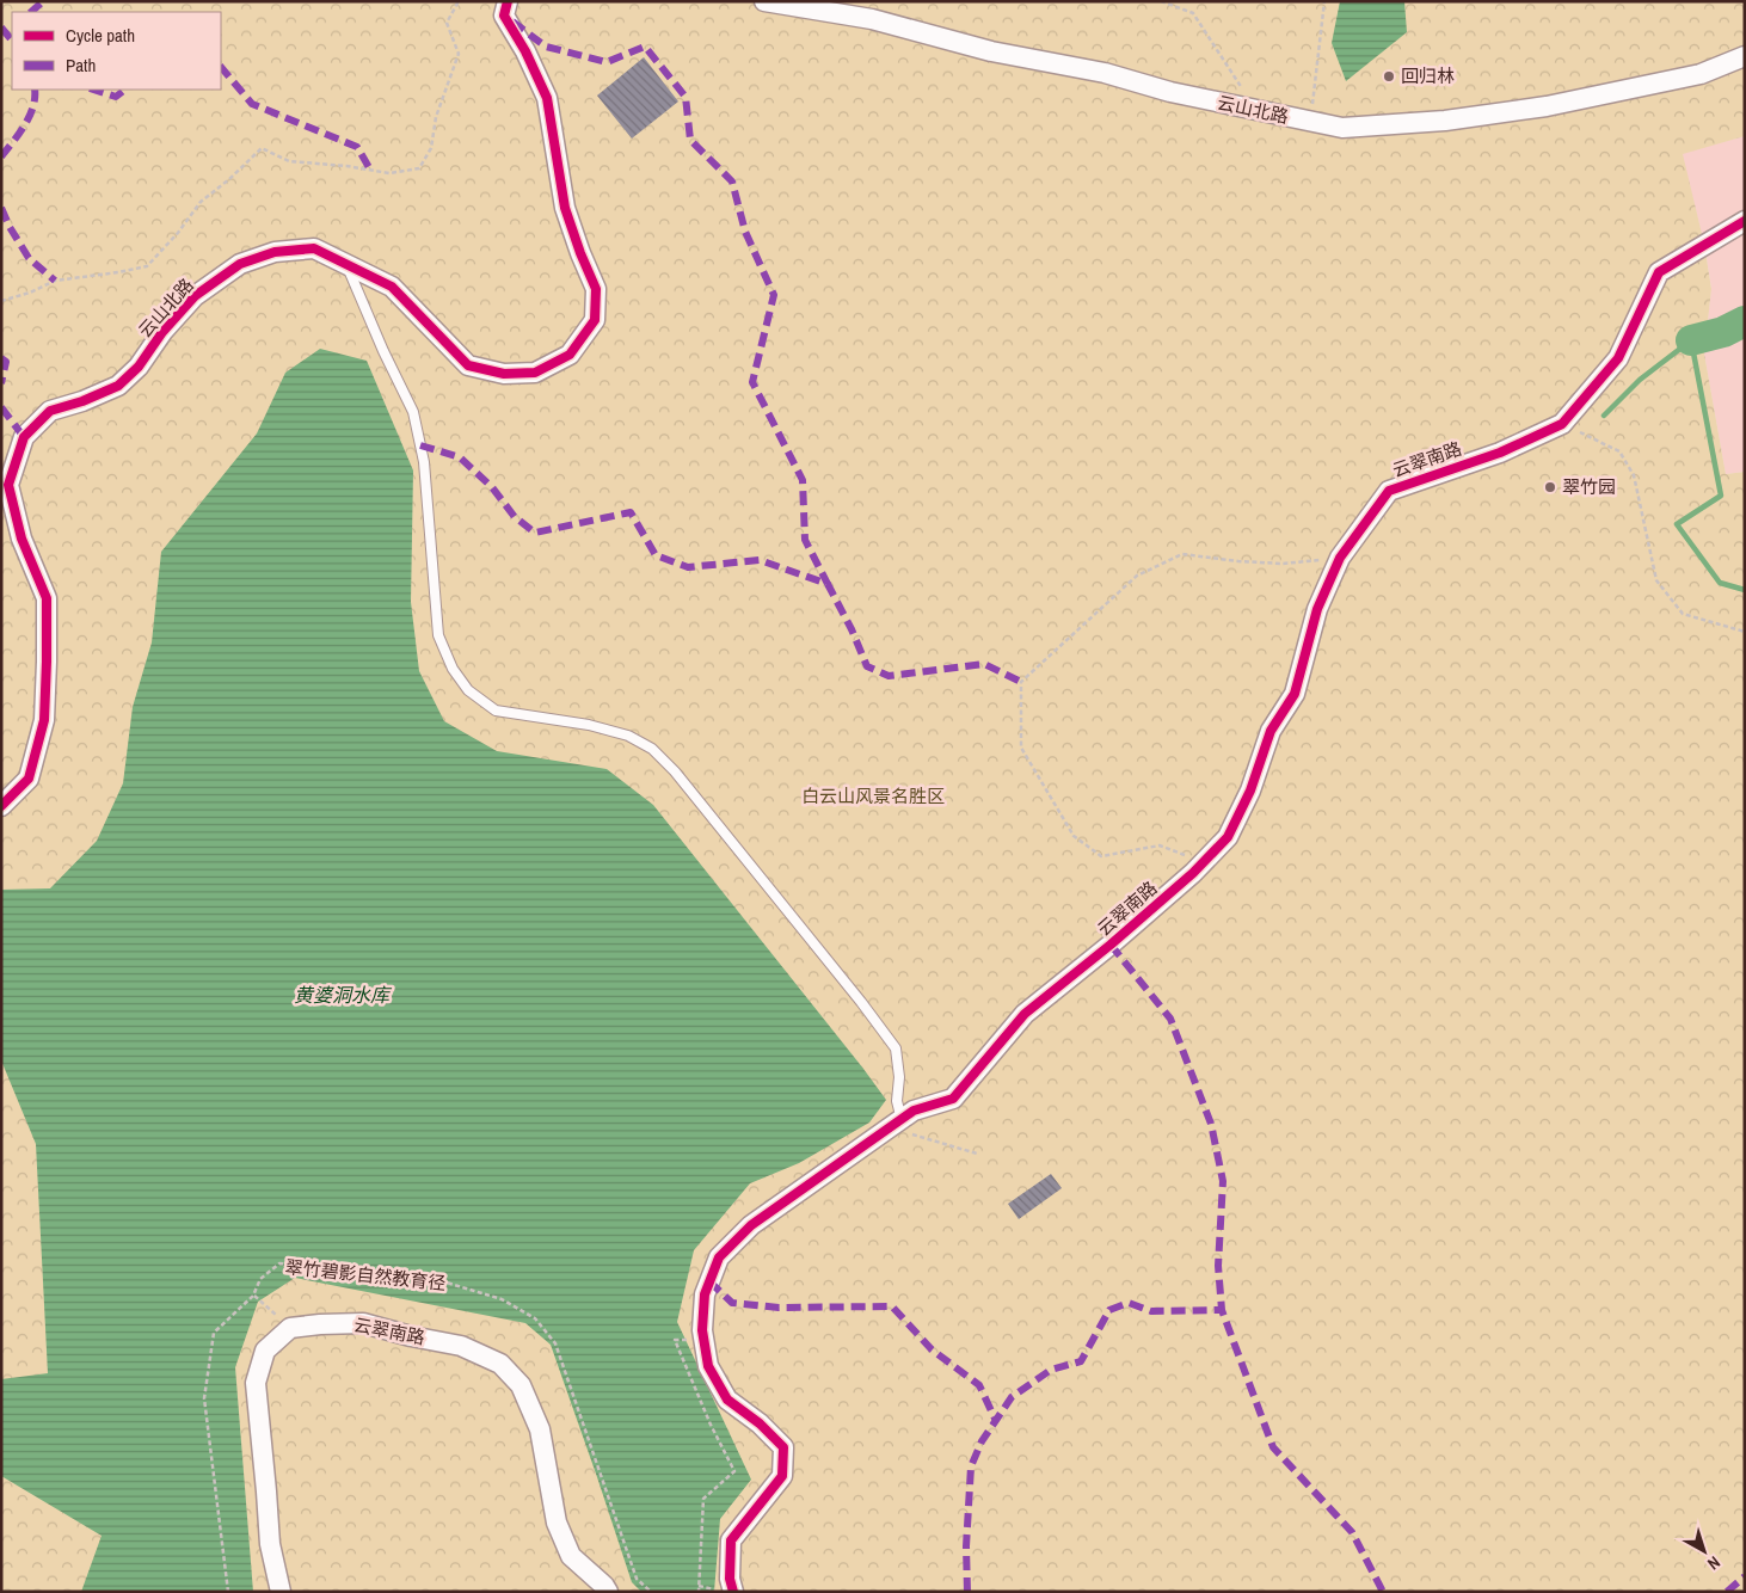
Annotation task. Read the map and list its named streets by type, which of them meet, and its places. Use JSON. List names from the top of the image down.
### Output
{
  "streets": {
    "street": ["云山北路", "云翠南路"],
    "path": ["翠竹碧影自然教育径"]
  },
  "water": ["黄婆洞水库"],
  "parks": ["白云山风景名胜区"],
  "places": ["回归林", "翠竹园"],
  "legend": ["Cycle path", "Path"],
  "north": "bottom right"
}
